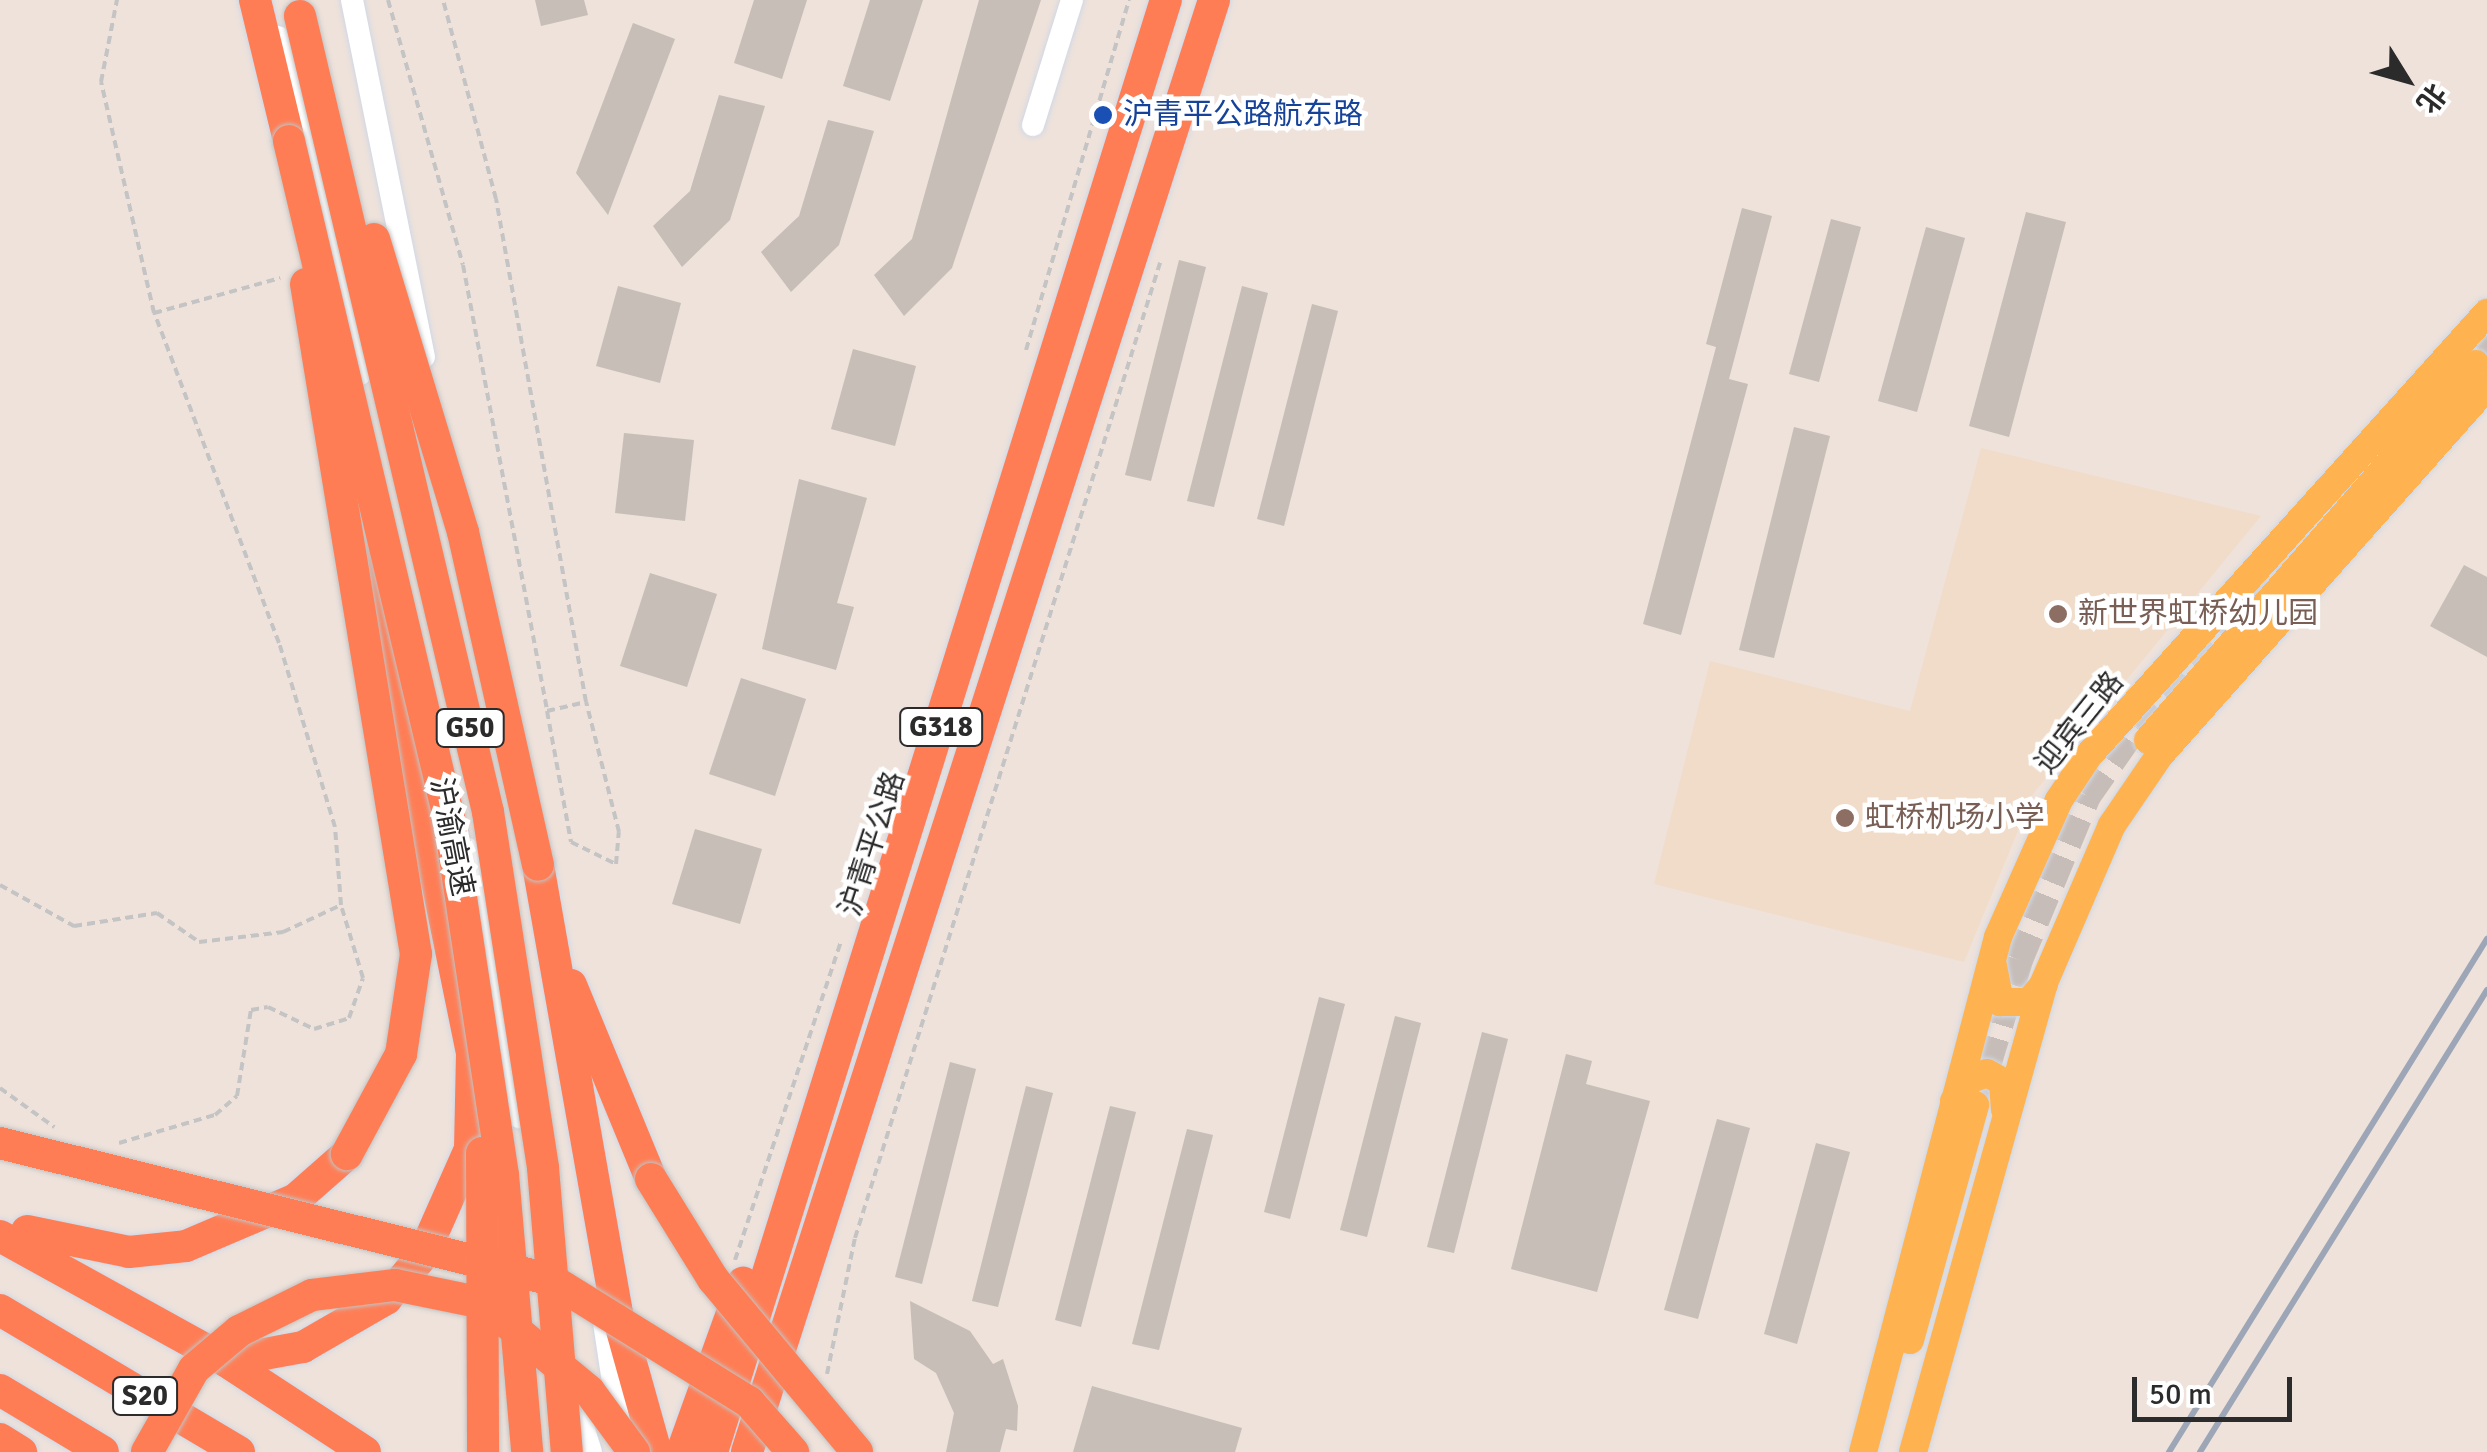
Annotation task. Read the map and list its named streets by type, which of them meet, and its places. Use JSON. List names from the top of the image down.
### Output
{
  "streets": {
    "highway": [
      "G318",
      "G50",
      "沪渝高速",
      "沪青平公路",
      "S20"
    ],
    "main road": ["迎宾三路"]
  },
  "places": ["沪青平公路航东路", "新世界虹桥幼儿园", "虹桥机场小学"],
  "scale_bar": "50 m",
  "north": "bottom right"
}
